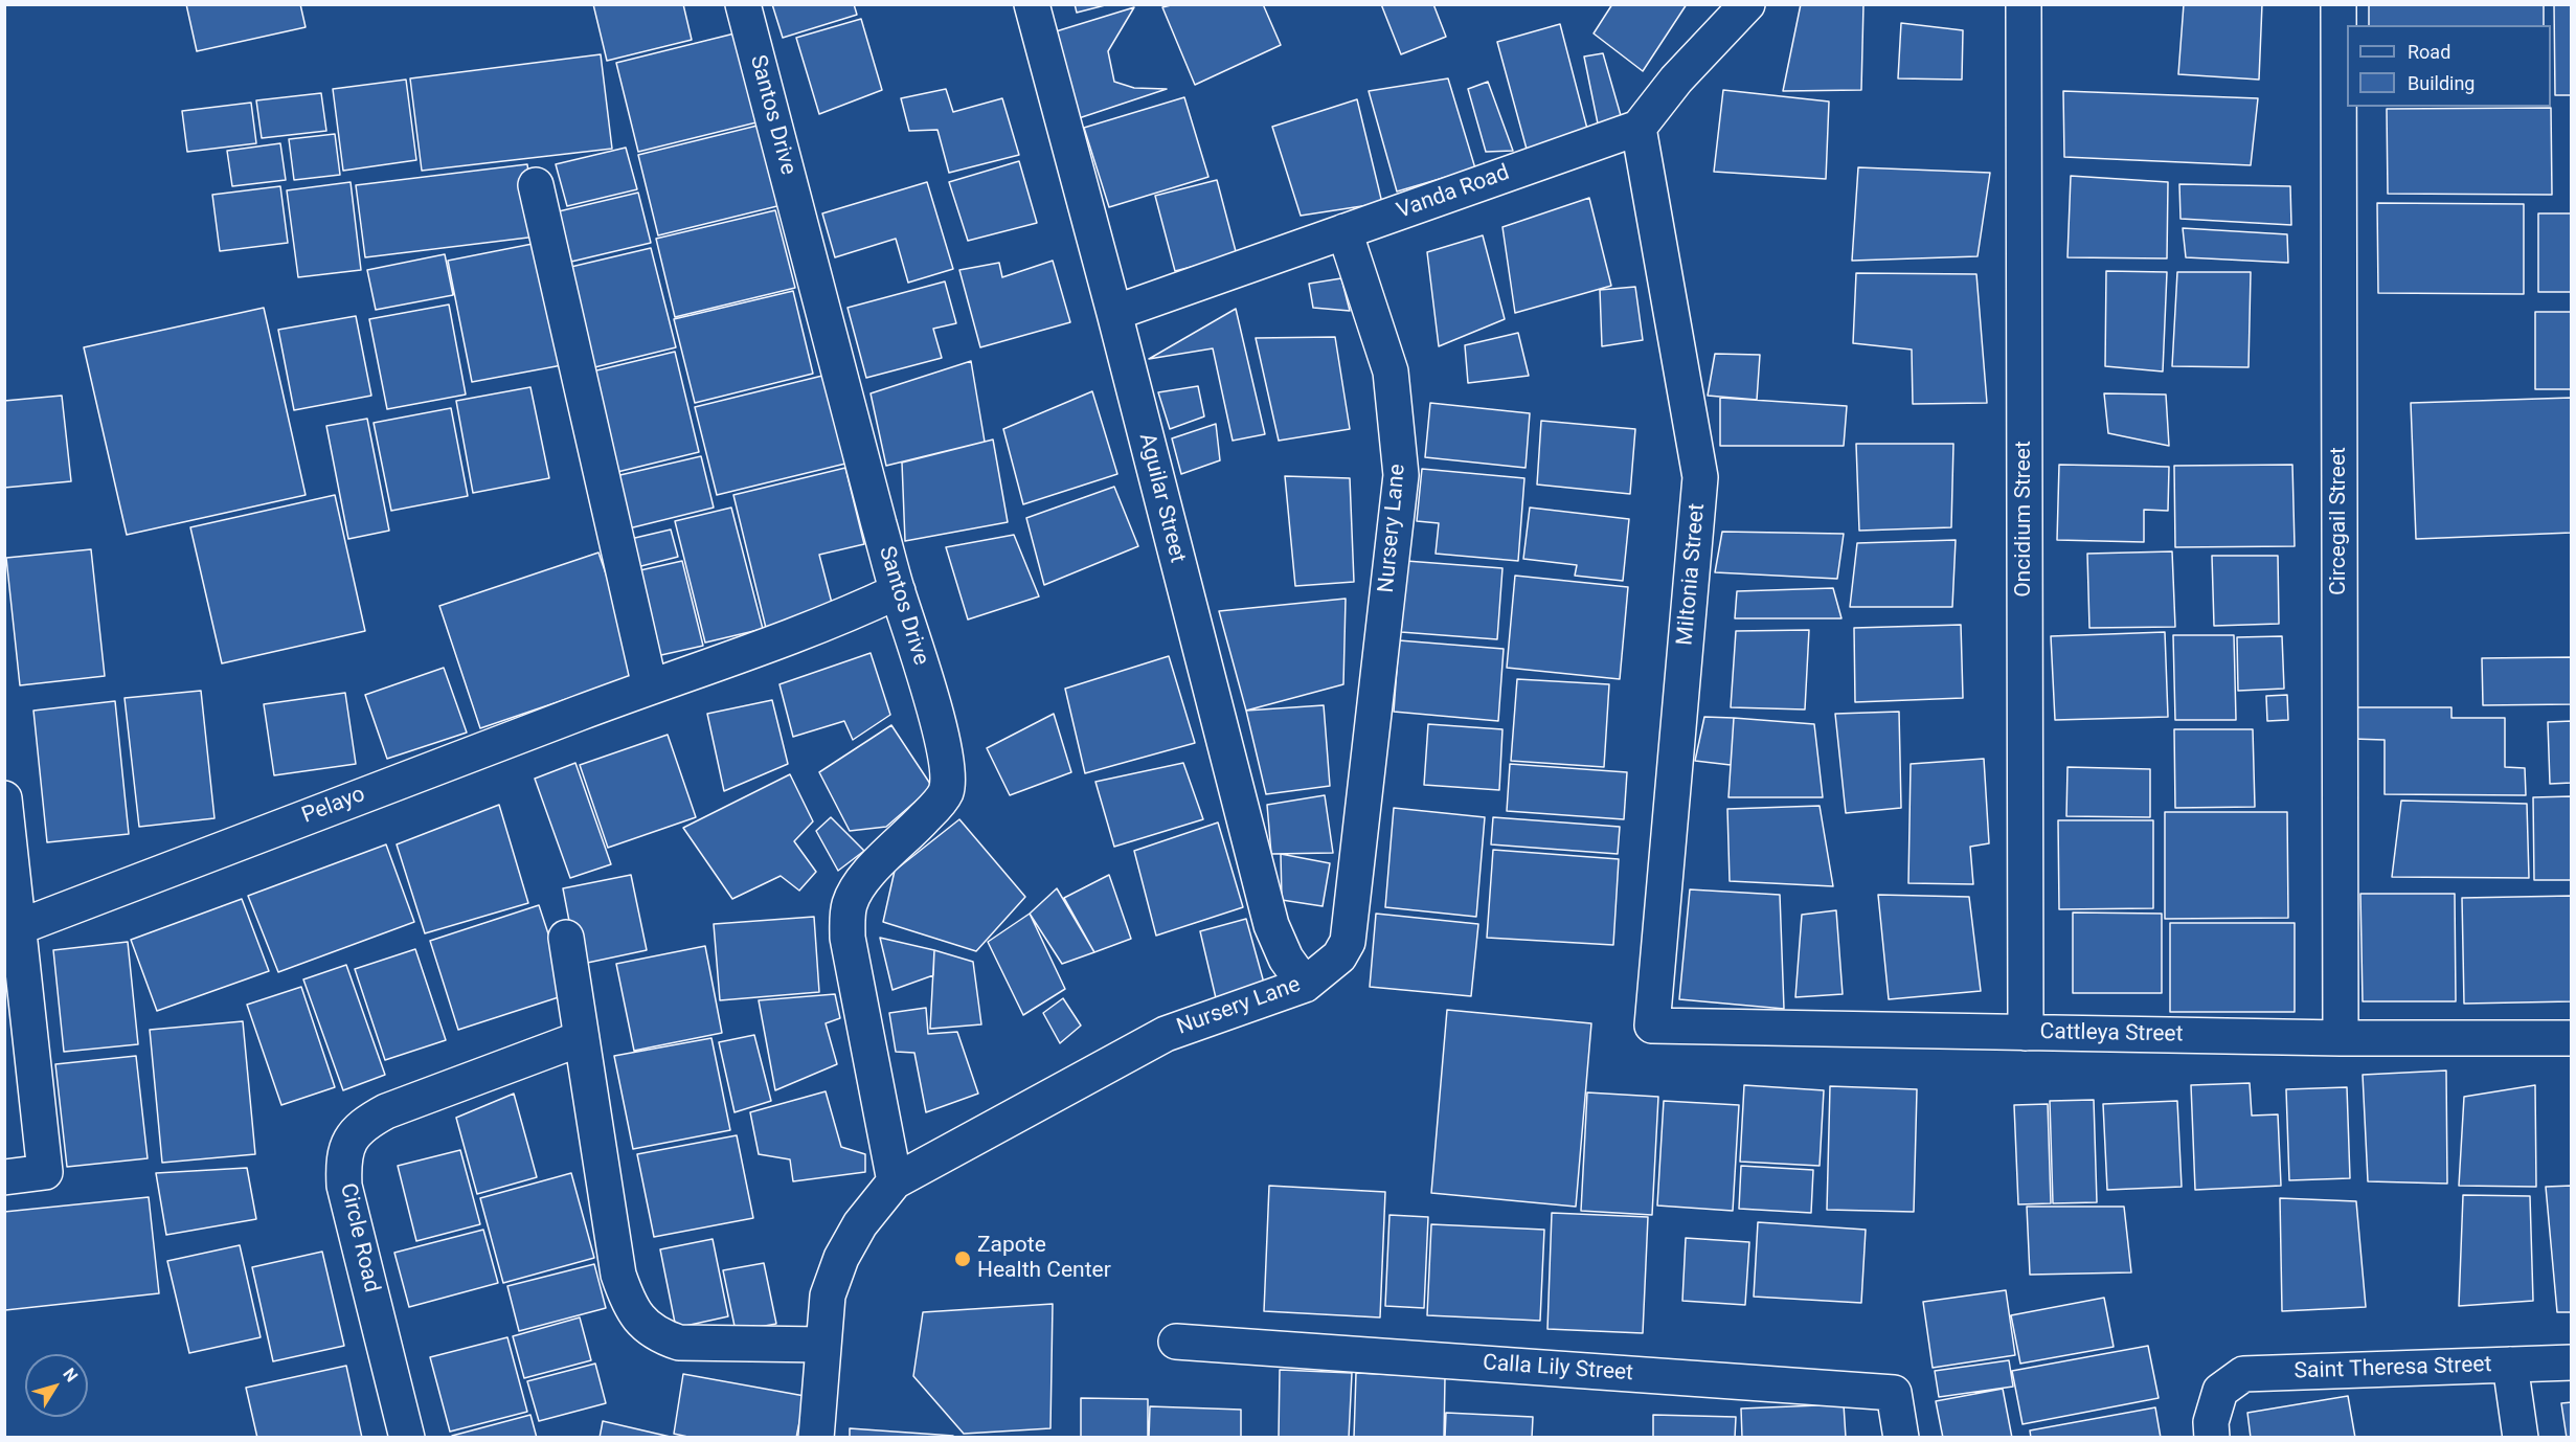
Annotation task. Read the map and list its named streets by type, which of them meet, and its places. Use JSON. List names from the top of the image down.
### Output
{
  "streets": {
    "street": [
      "Santos Drive",
      "Vanda Road",
      "Aguilar Street",
      "Oncidium Street",
      "Circegail Street",
      "Nursery Lane",
      "Miltonia Street",
      "Pelayo",
      "Cattleya Street",
      "Circle Road",
      "Calla Lily Street",
      "Saint Theresa Street"
    ]
  },
  "crossings": [
    ["Santos Drive", "Nursery Lane"],
    ["Santos Drive", "Pelayo"],
    ["Vanda Road", "Aguilar Street"],
    ["Vanda Road", "Nursery Lane"],
    ["Vanda Road", "Miltonia Street"],
    ["Aguilar Street", "Nursery Lane"],
    ["Oncidium Street", "Cattleya Street"],
    ["Circegail Street", "Cattleya Street"],
    ["Miltonia Street", "Cattleya Street"]
  ],
  "places": ["Zapote Health Center"],
  "legend": ["Road", "Building"],
  "north": "top right"
}
